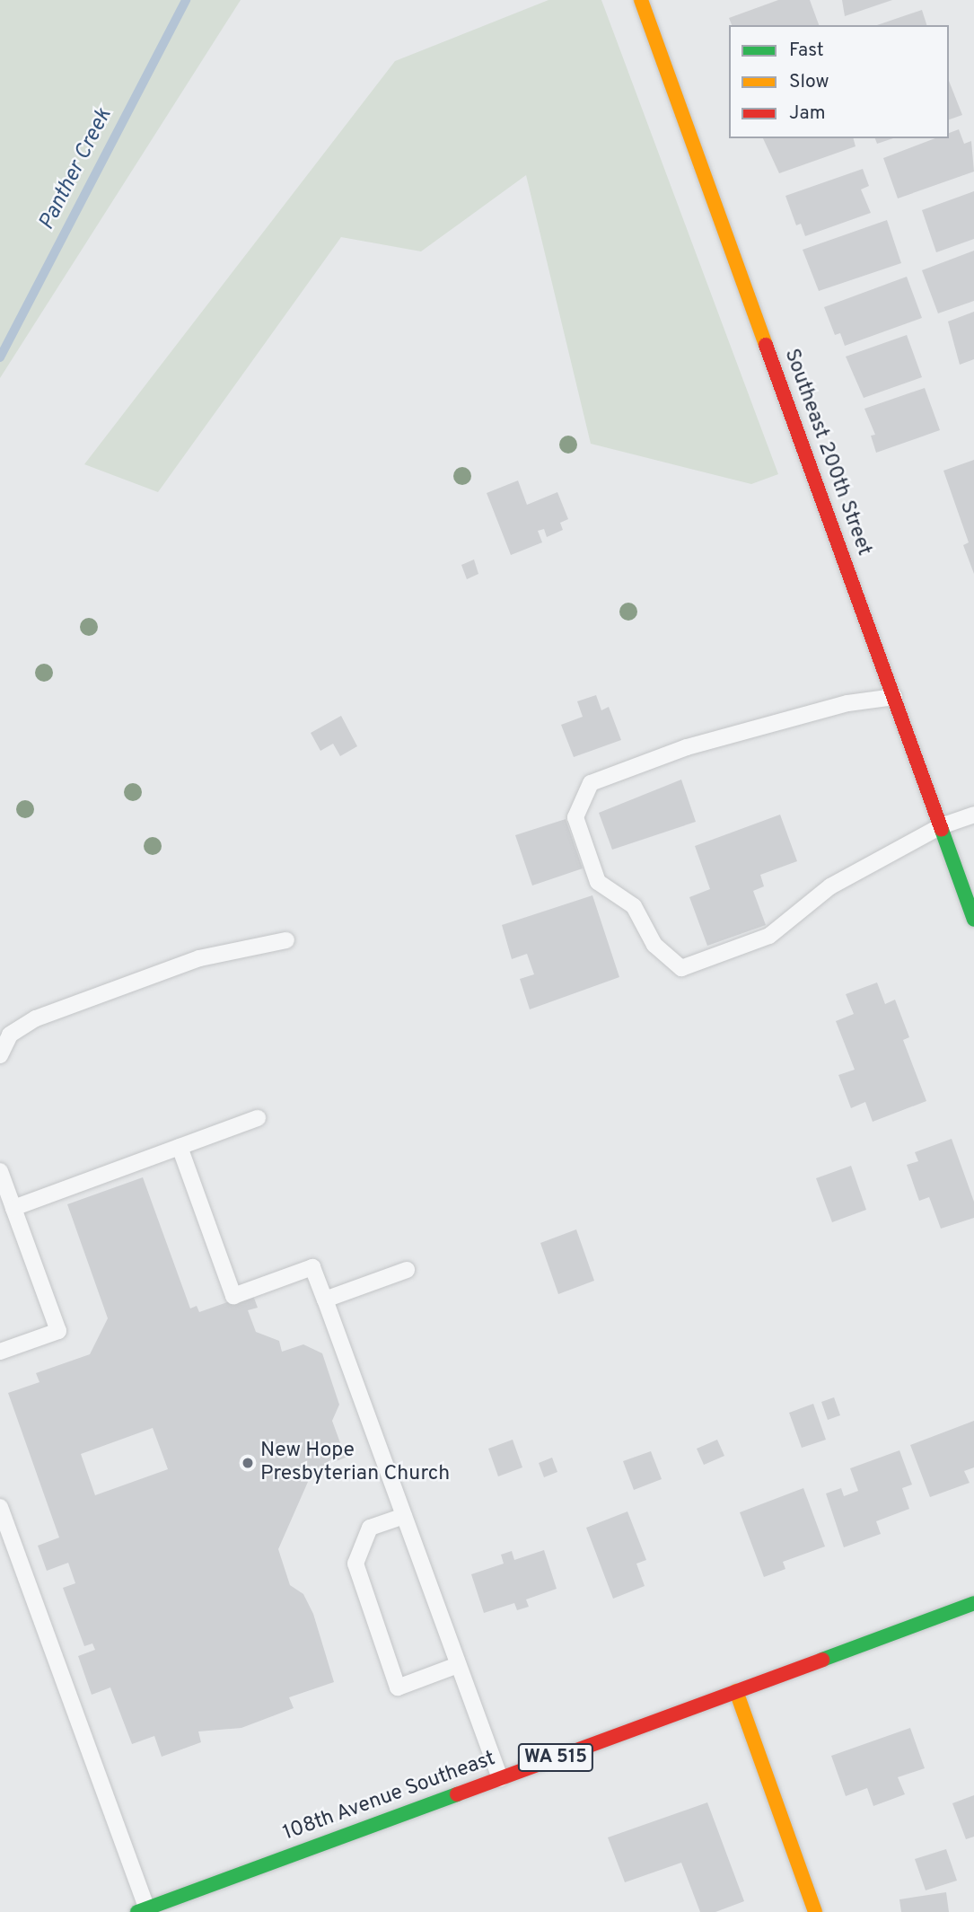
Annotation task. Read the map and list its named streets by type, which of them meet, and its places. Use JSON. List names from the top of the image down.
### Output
{
  "streets": {
    "street": ["Southeast 200th Street", "WA 515", "108th Avenue Southeast"]
  },
  "water": ["Panther Creek"],
  "places": ["New Hope Presbyterian Church"],
  "legend": ["Fast", "Slow", "Jam"]
}
